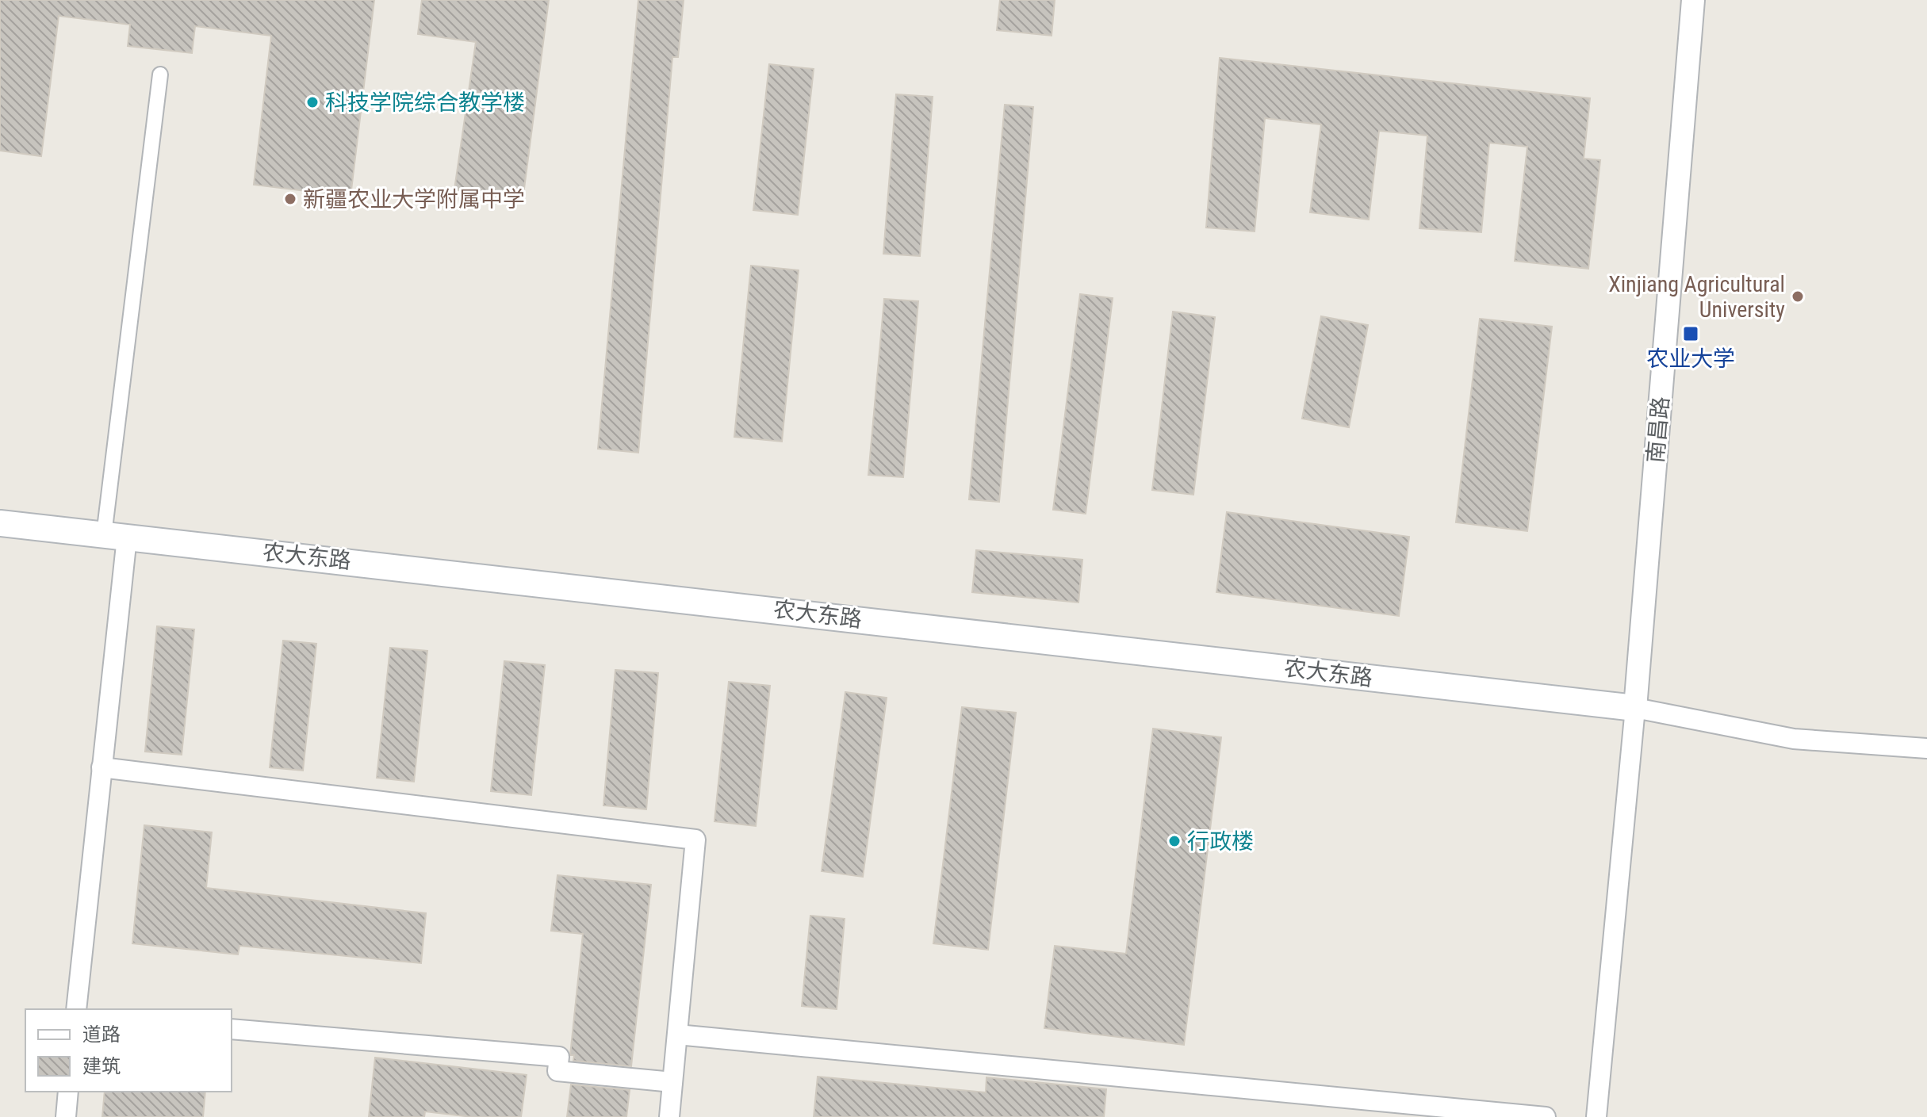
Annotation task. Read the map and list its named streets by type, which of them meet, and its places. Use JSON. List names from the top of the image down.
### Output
{
  "streets": {
    "main road": ["农大东路"],
    "street": ["南昌路"]
  },
  "crossings": [
    ["南昌路", "农大东路"]
  ],
  "places": {
    "other": [
      "科技学院综合教学楼",
      "新疆农业大学附属中学",
      "Xinjiang Agricultural University",
      "行政楼"
    ],
    "transit": ["农业大学"]
  },
  "legend": ["道路", "建筑"]
}
